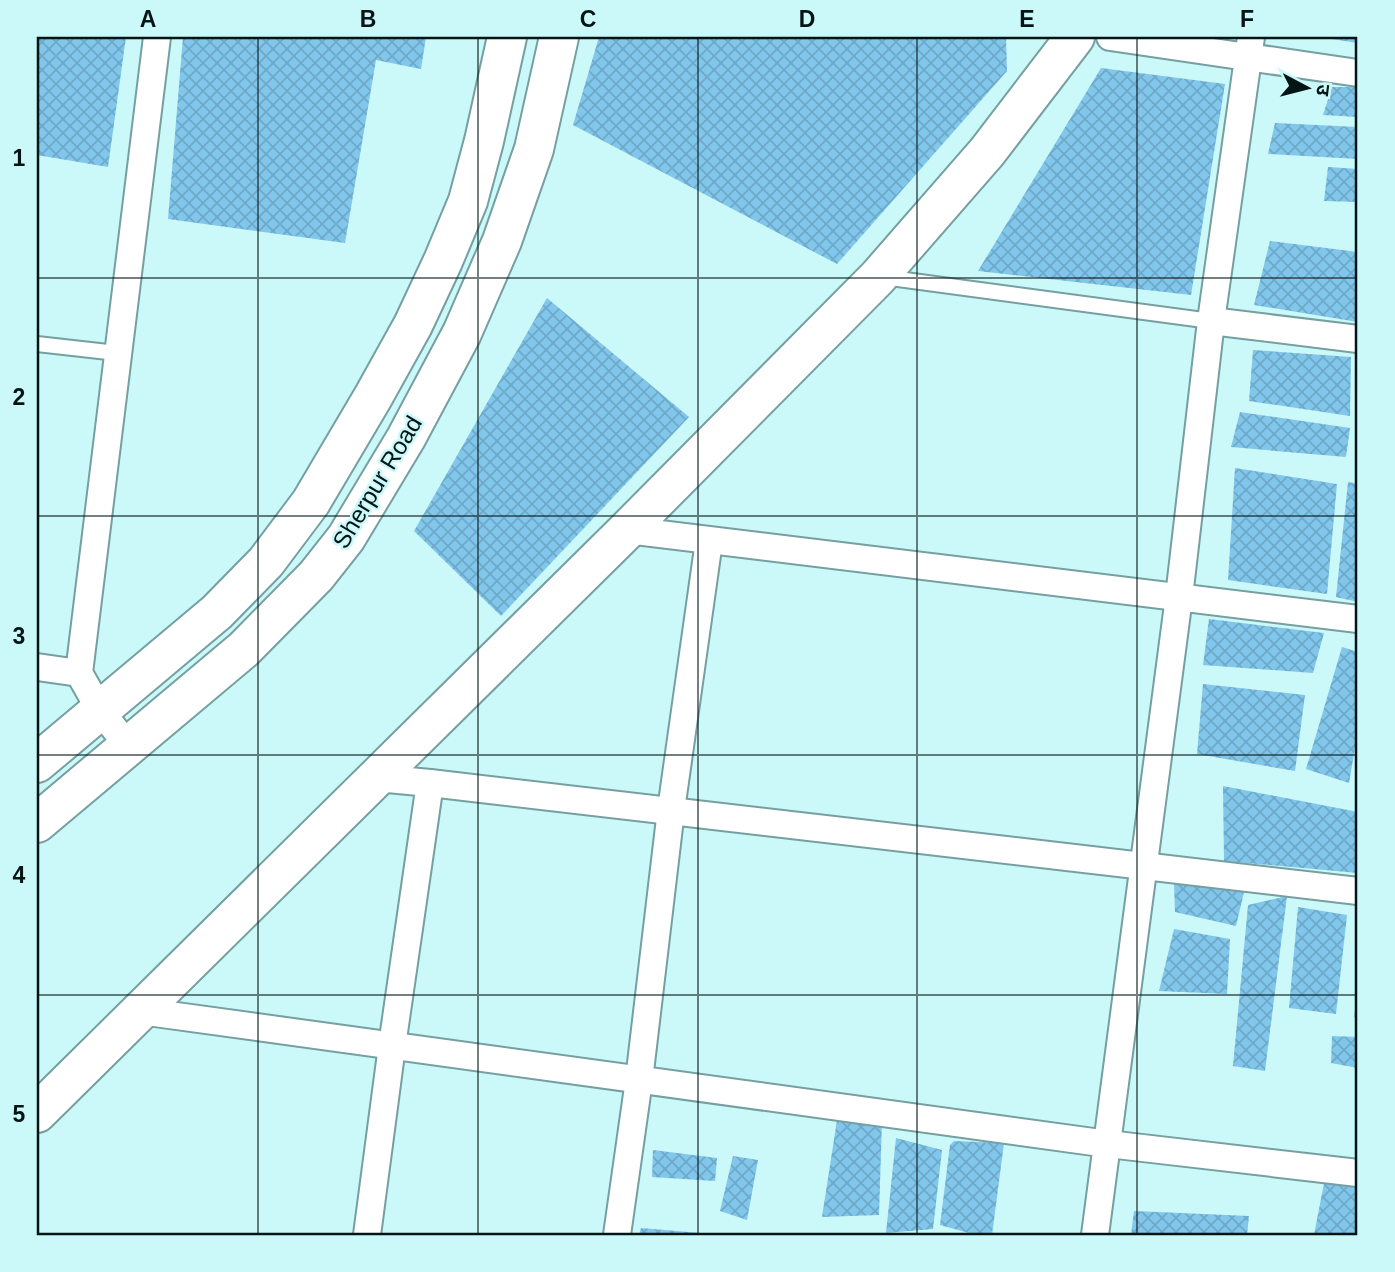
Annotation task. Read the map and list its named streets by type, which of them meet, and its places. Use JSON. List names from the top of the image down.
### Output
{
  "streets": {
    "street": ["Sherpur Road"]
  },
  "north": "right",
  "grid": {
    "columns": [
      "A",
      "B",
      "C",
      "D",
      "E",
      "F"
    ],
    "rows": [
      "1",
      "2",
      "3",
      "4",
      "5"
    ]
  }
}
